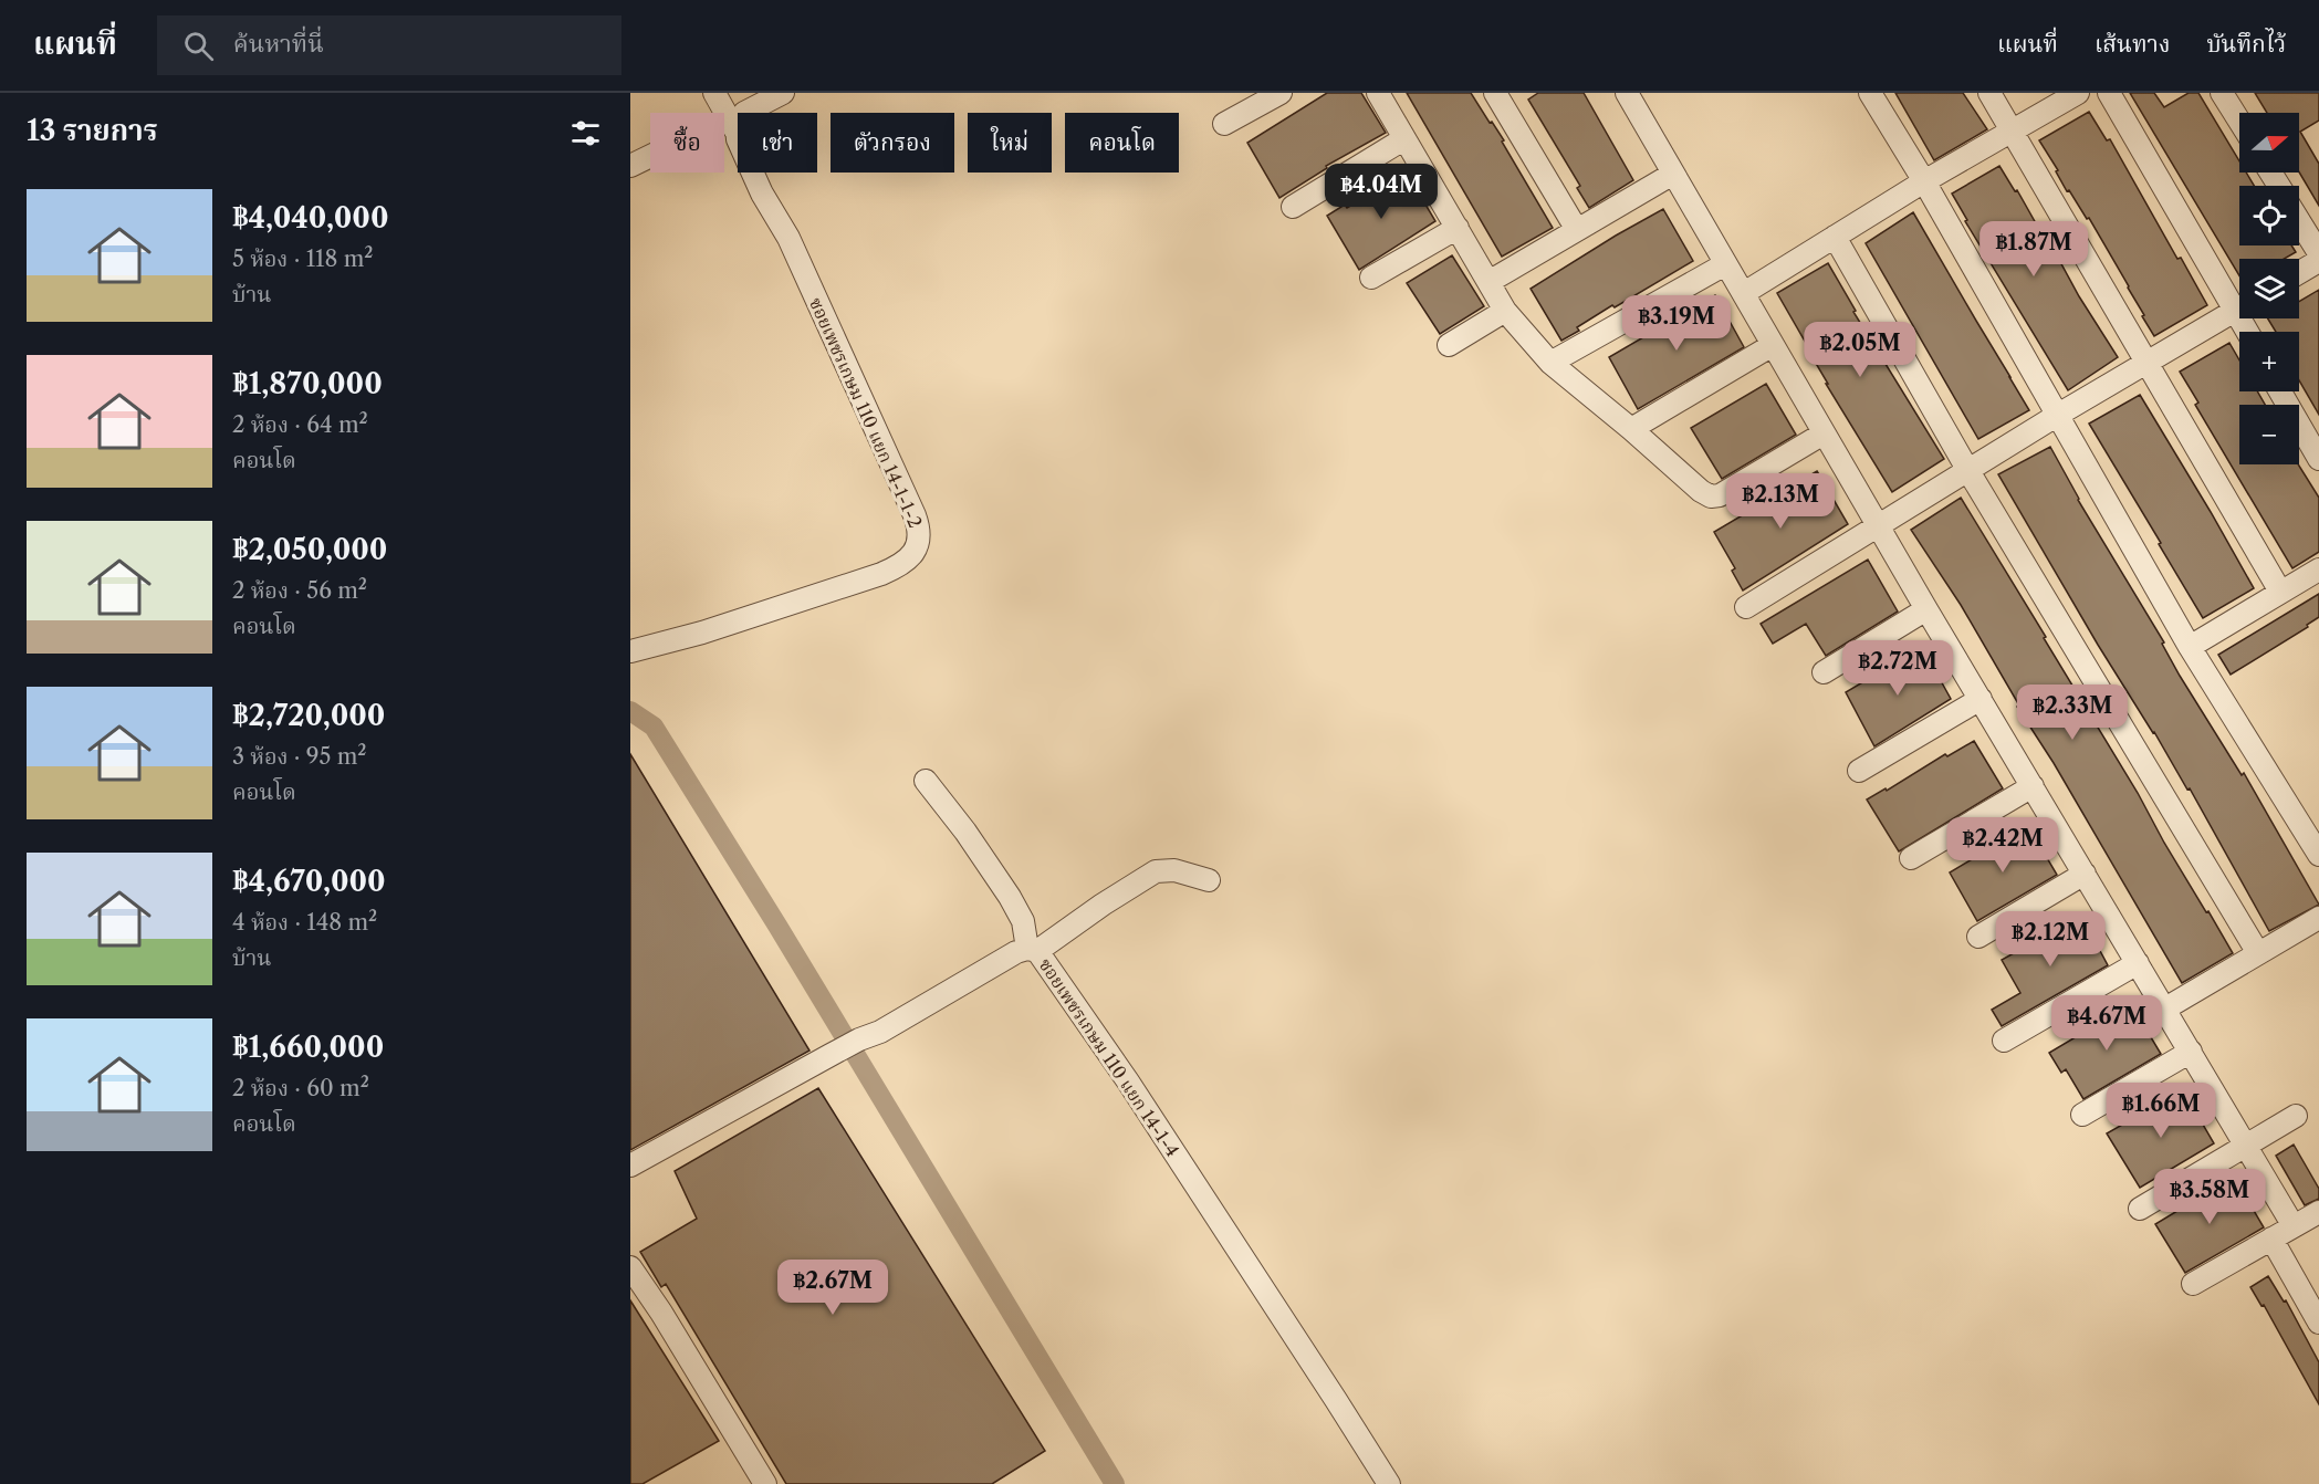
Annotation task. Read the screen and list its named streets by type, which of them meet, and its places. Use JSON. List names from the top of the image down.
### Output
{
  "streets": {
    "street": ["ซอยเพชรเกษม 110 แยก 14-1-1-2", "ซอยเพชรเกษม 110 แยก 14-1-4"]
  },
  "north": "right",
  "page": {
    "header": "แผนที่",
    "search": "ค้นหาที่นี่",
    "nav": ["แผนที่", "เส้นทาง", "บันทึกไว้"],
    "heading": "13 รายการ",
    "map_buttons": ["+", "−"],
    "chip": [
      "ซื้อ",
      "เช่า",
      "ตัวกรอง",
      "ใหม่",
      "คอนโด"
    ],
    "price": [
      "฿4.04M",
      "฿1.87M",
      "฿3.19M",
      "฿2.05M",
      "฿2.13M",
      "฿2.72M",
      "฿2.33M",
      "฿2.42M",
      "฿2.12M",
      "฿4.67M",
      "฿1.66M",
      "฿3.58M",
      "฿2.67M"
    ],
    "list": [
      {
        "name": "฿4,040,000",
        "note": "5 ห้อง · 118 m² · บ้าน"
      },
      {
        "name": "฿1,870,000",
        "note": "2 ห้อง · 64 m² · คอนโด"
      },
      {
        "name": "฿2,050,000",
        "note": "2 ห้อง · 56 m² · คอนโด"
      },
      {
        "name": "฿2,720,000",
        "note": "3 ห้อง · 95 m² · คอนโด"
      },
      {
        "name": "฿4,670,000",
        "note": "4 ห้อง · 148 m² · บ้าน"
      },
      {
        "name": "฿1,660,000",
        "note": "2 ห้อง · 60 m² · คอนโด"
      }
    ]
  }
}
